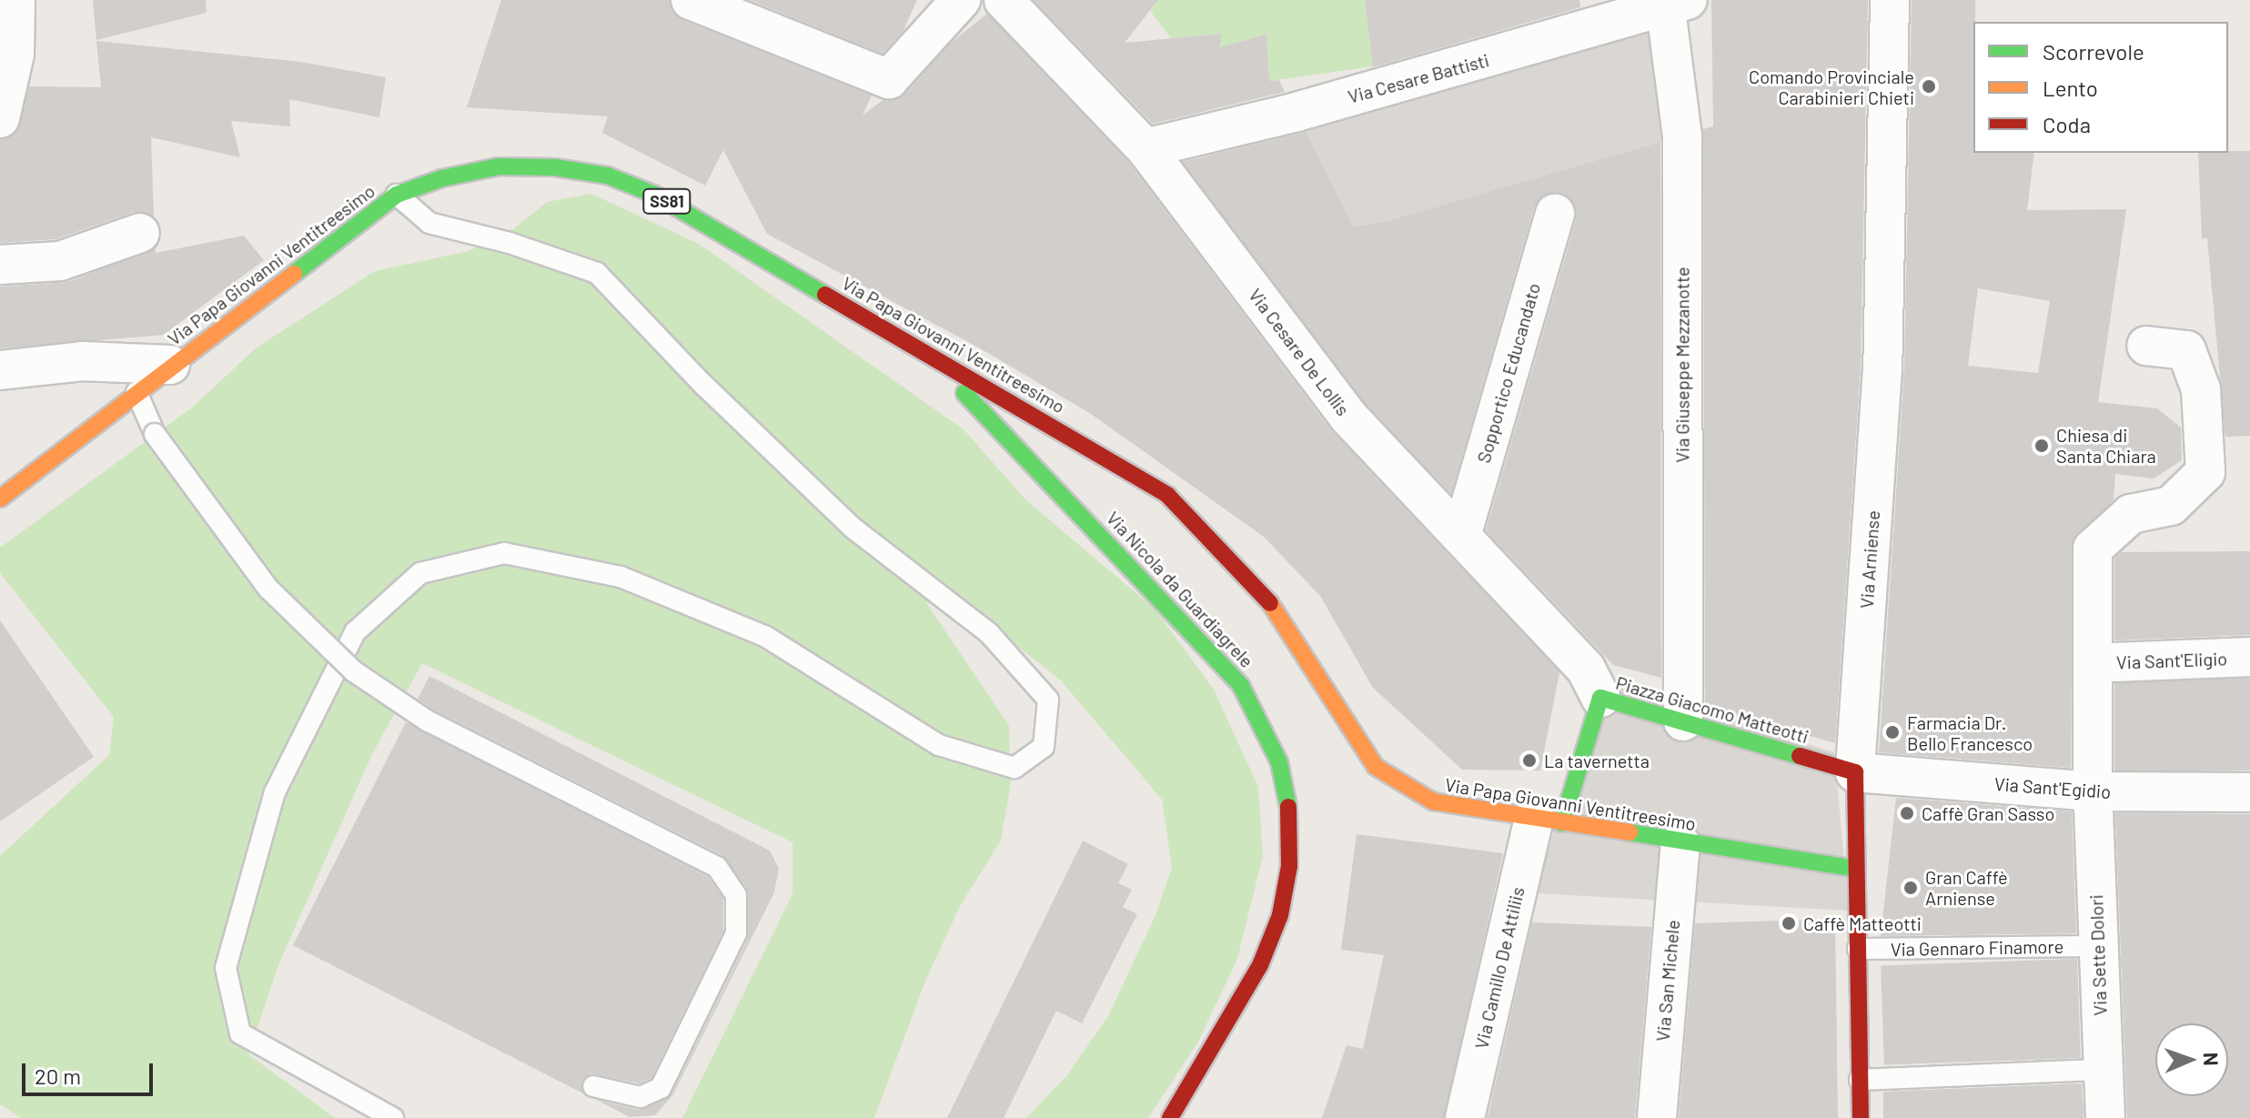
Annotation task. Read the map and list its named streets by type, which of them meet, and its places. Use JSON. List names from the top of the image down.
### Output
{
  "streets": {
    "main road": [
      "SS81",
      "Via Papa Giovanni Ventitreesimo",
      "Via Arniense",
      "Via Nicola da Guardiagrele",
      "Piazza Giacomo Matteotti"
    ],
    "street": [
      "Via Cesare Battisti",
      "Via Cesare De Lollis",
      "Via Giuseppe Mezzanotte",
      "Sopportico Educandato",
      "Via Sant'Eligio",
      "Via Sant'Egidio",
      "Via Sette Dolori",
      "Via Camillo De Attiliis",
      "Via San Michele"
    ],
    "lane": ["Via Gennaro Finamore"]
  },
  "crossings": [
    ["Via Cesare Battisti", "Via Cesare De Lollis"],
    ["Via Cesare Battisti", "Via Giuseppe Mezzanotte"],
    ["Via Papa Giovanni Ventitreesimo", "Via Arniense"],
    ["Via Papa Giovanni Ventitreesimo", "Via Nicola da Guardiagrele"],
    ["Via Papa Giovanni Ventitreesimo", "Piazza Giacomo Matteotti"],
    ["Via Papa Giovanni Ventitreesimo", "Via Camillo De Attiliis"],
    ["Via Papa Giovanni Ventitreesimo", "Via San Michele"],
    ["Via Cesare De Lollis", "Sopportico Educandato"],
    ["Via Cesare De Lollis", "Piazza Giacomo Matteotti"],
    ["Via Giuseppe Mezzanotte", "Piazza Giacomo Matteotti"],
    ["Via Arniense", "Piazza Giacomo Matteotti"],
    ["Via Arniense", "Via Sant'Egidio"],
    ["Via Arniense", "Via Gennaro Finamore"],
    ["Via Sant'Eligio", "Via Sant'Egidio"],
    ["Via Sant'Eligio", "Via Sette Dolori"],
    ["Piazza Giacomo Matteotti", "Via Sant'Egidio"],
    ["Piazza Giacomo Matteotti", "Via Camillo De Attiliis"],
    ["Via Sant'Egidio", "Via Sette Dolori"],
    ["Via Gennaro Finamore", "Via Sette Dolori"]
  ],
  "places": [
    "Comando Provinciale Carabinieri Chieti",
    "Chiesa di Santa Chiara",
    "Farmacia Dr. Bello Francesco",
    "La tavernetta",
    "Caffè Gran Sasso",
    "Gran Caffè Arniense",
    "Caffè Matteotti"
  ],
  "legend": ["Scorrevole", "Lento", "Coda"],
  "scale_bar": "20 m",
  "north": "right"
}
